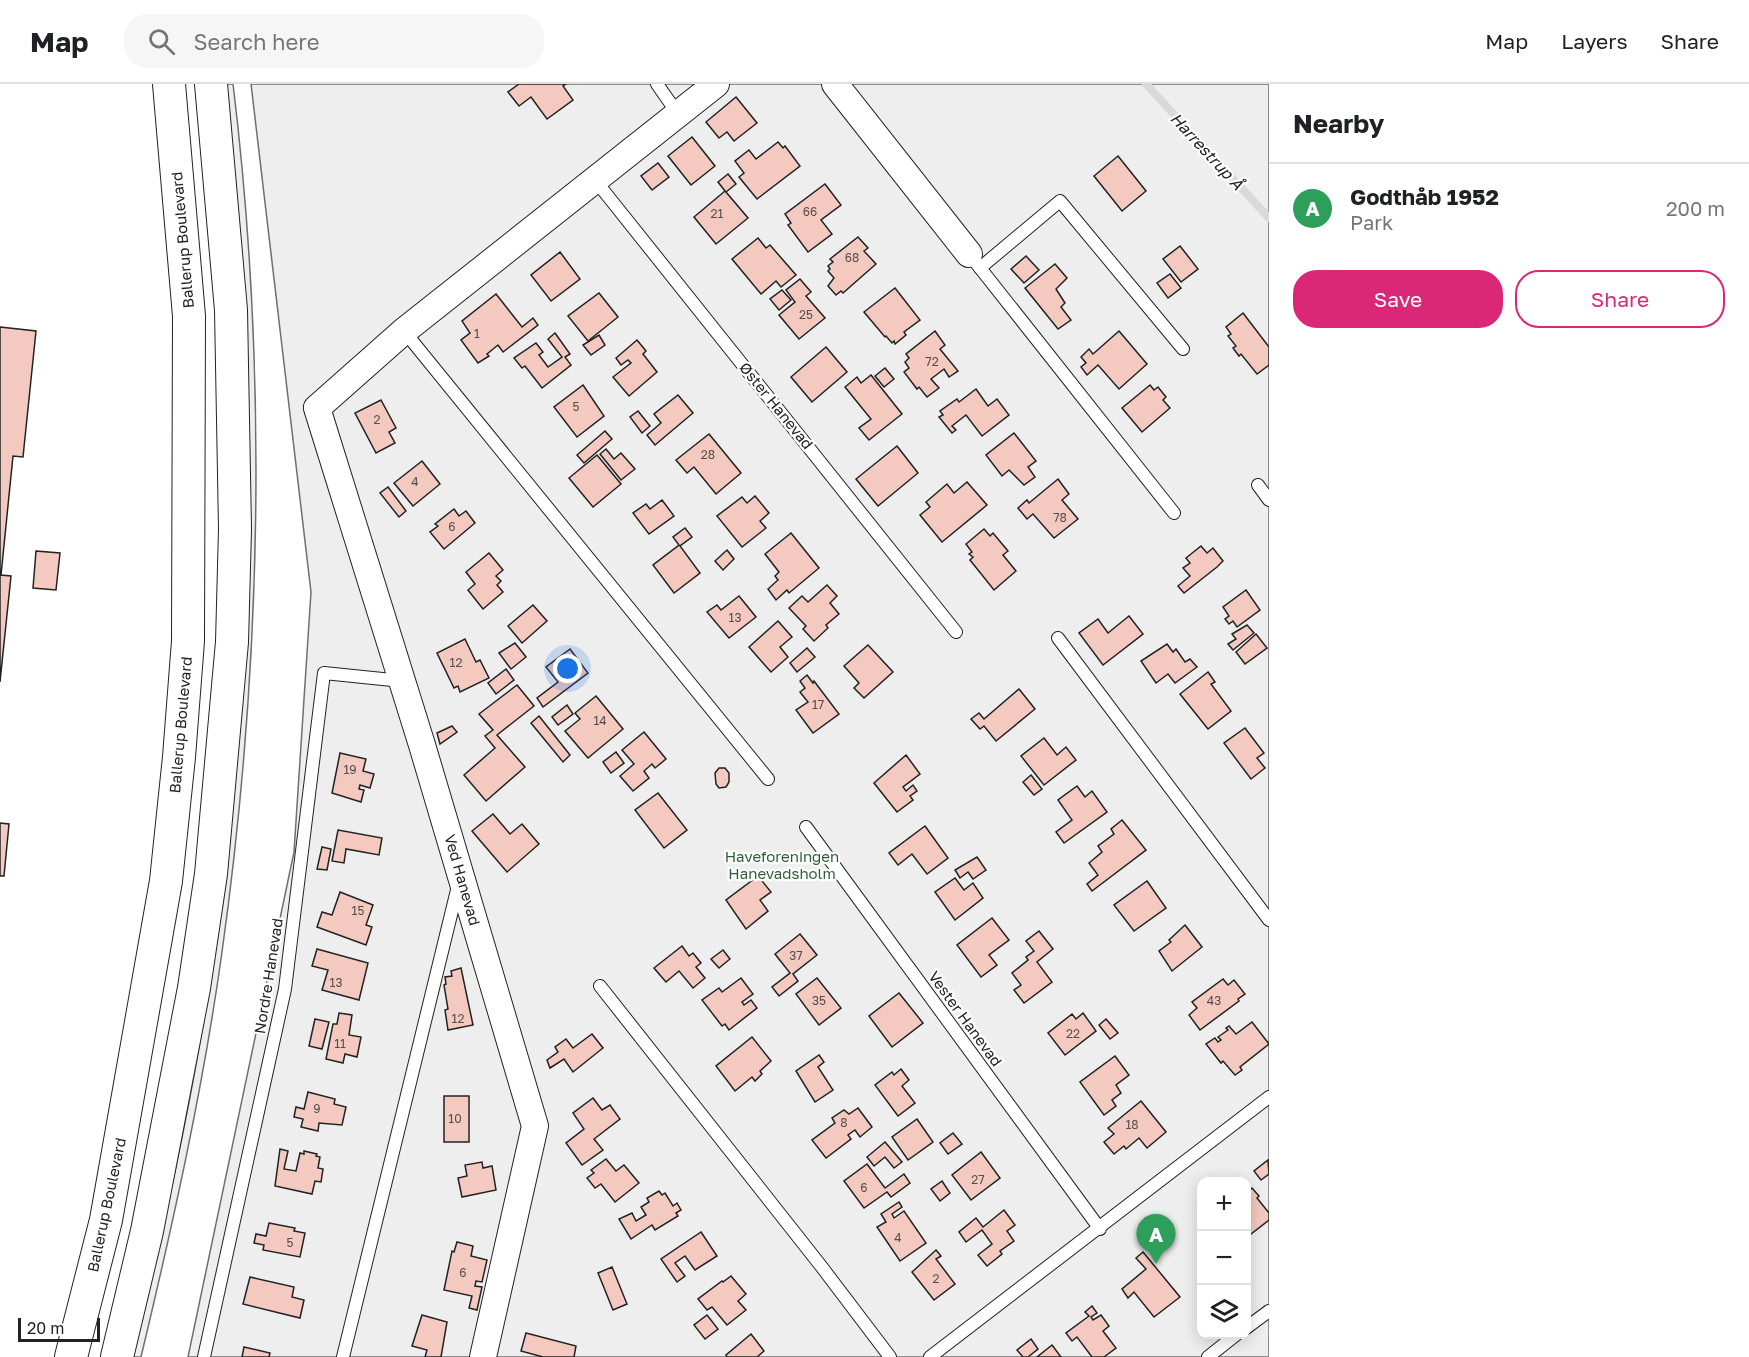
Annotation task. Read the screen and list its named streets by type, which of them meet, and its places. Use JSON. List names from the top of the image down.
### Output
{
  "streets": {
    "street": ["Ballerup Boulevard", "Ved Hanevad"],
    "lane": ["Øster Hanevad", "Nordre Hanevad", "Vester Hanevad"]
  },
  "crossings": [
    ["Ved Hanevad", "Nordre Hanevad"]
  ],
  "water": ["Harrestrup Å"],
  "parks": ["Haveforeningen Hanevadsholm"],
  "house_numbers": [
    "66",
    "21",
    "68",
    "25",
    "1",
    "72",
    "5",
    "2",
    "28",
    "4",
    "78",
    "6",
    "13",
    "12",
    "17",
    "14",
    "19",
    "15",
    "37",
    "13",
    "35",
    "43",
    "12",
    "22",
    "11",
    "9",
    "10",
    "8",
    "18",
    "27",
    "6",
    "4",
    "5",
    "6",
    "2"
  ],
  "scale_bar": "20 m",
  "page": {
    "header": "Map",
    "search": "Search here",
    "nav": ["Map", "Layers", "Share"],
    "heading": "Nearby",
    "list": [
      {
        "mark": "A",
        "name": "Godthåb 1952",
        "note": "Park",
        "value": "200 m"
      }
    ],
    "buttons": ["Save", "Share"],
    "map_buttons": ["+", "−"],
    "pins": "A",
    "scale": "20 m"
  }
}
